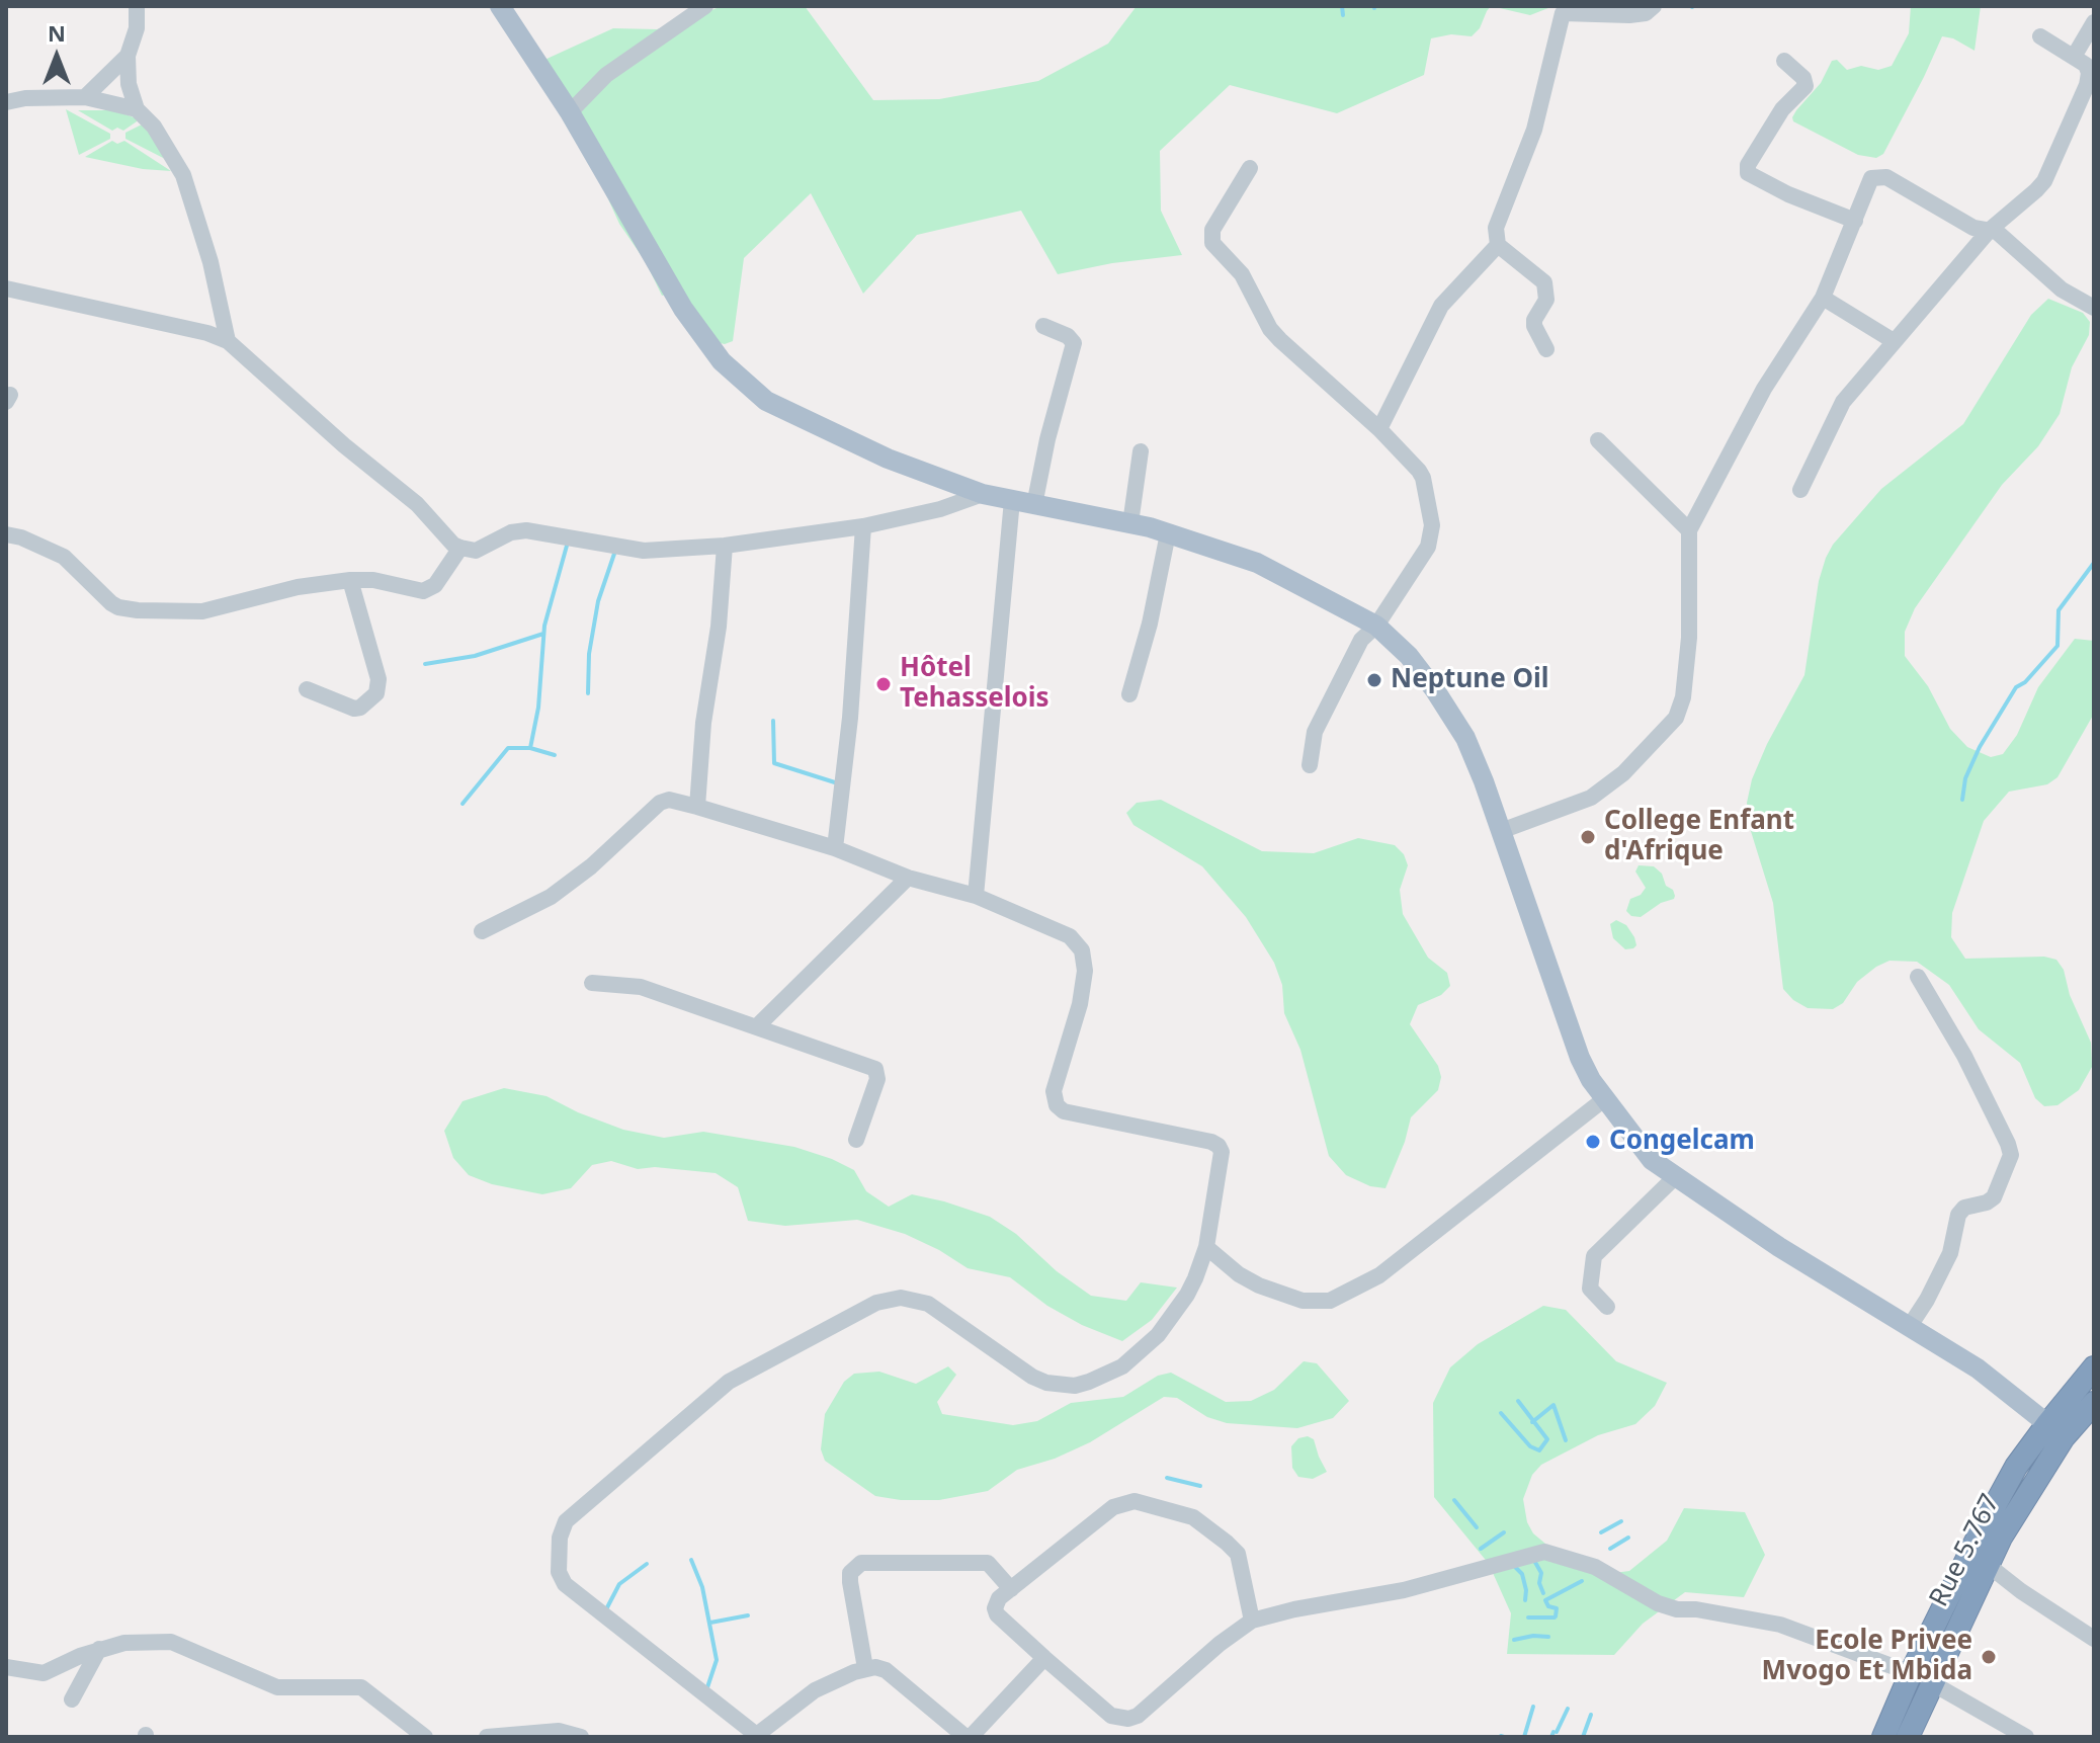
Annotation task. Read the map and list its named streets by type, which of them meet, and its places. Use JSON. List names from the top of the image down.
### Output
{
  "streets": {
    "highway": ["Rue 5.767"]
  },
  "places": [
    "Neptune Oil",
    "Hôtel Tehasselois",
    "College Enfant d'Afrique",
    "Congelcam",
    "Ecole Privee Mvogo Et Mbida"
  ],
  "north": "top"
}
